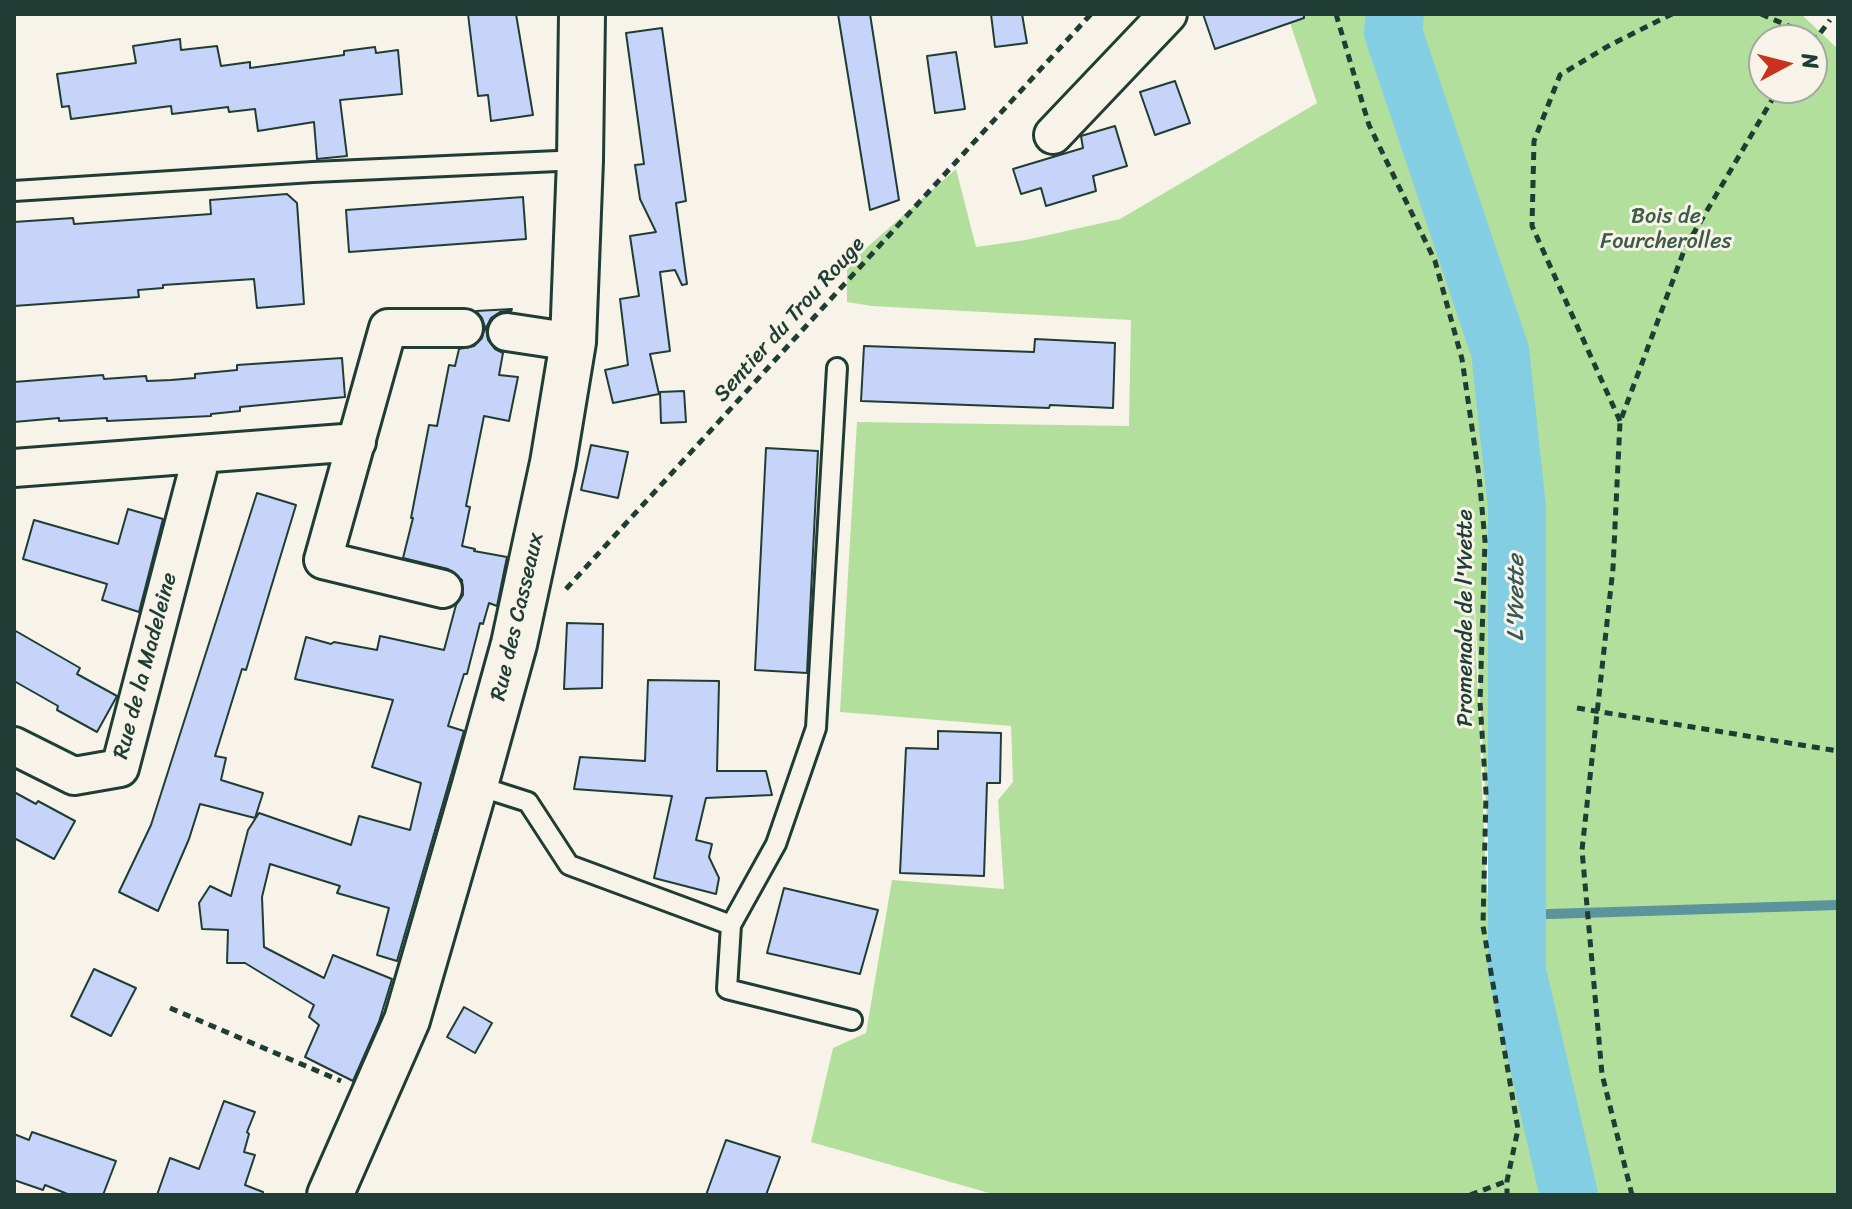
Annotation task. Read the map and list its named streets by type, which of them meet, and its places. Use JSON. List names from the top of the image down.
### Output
{
  "streets": {
    "street": ["Rue des Casseaux", "Rue de la Madeleine"],
    "path": ["Sentier du Trou Rouge", "Promenade de l'Yvette"]
  },
  "water": ["L'Yvette"],
  "parks": ["Bois de Fourcherolles"],
  "north": "right"
}
